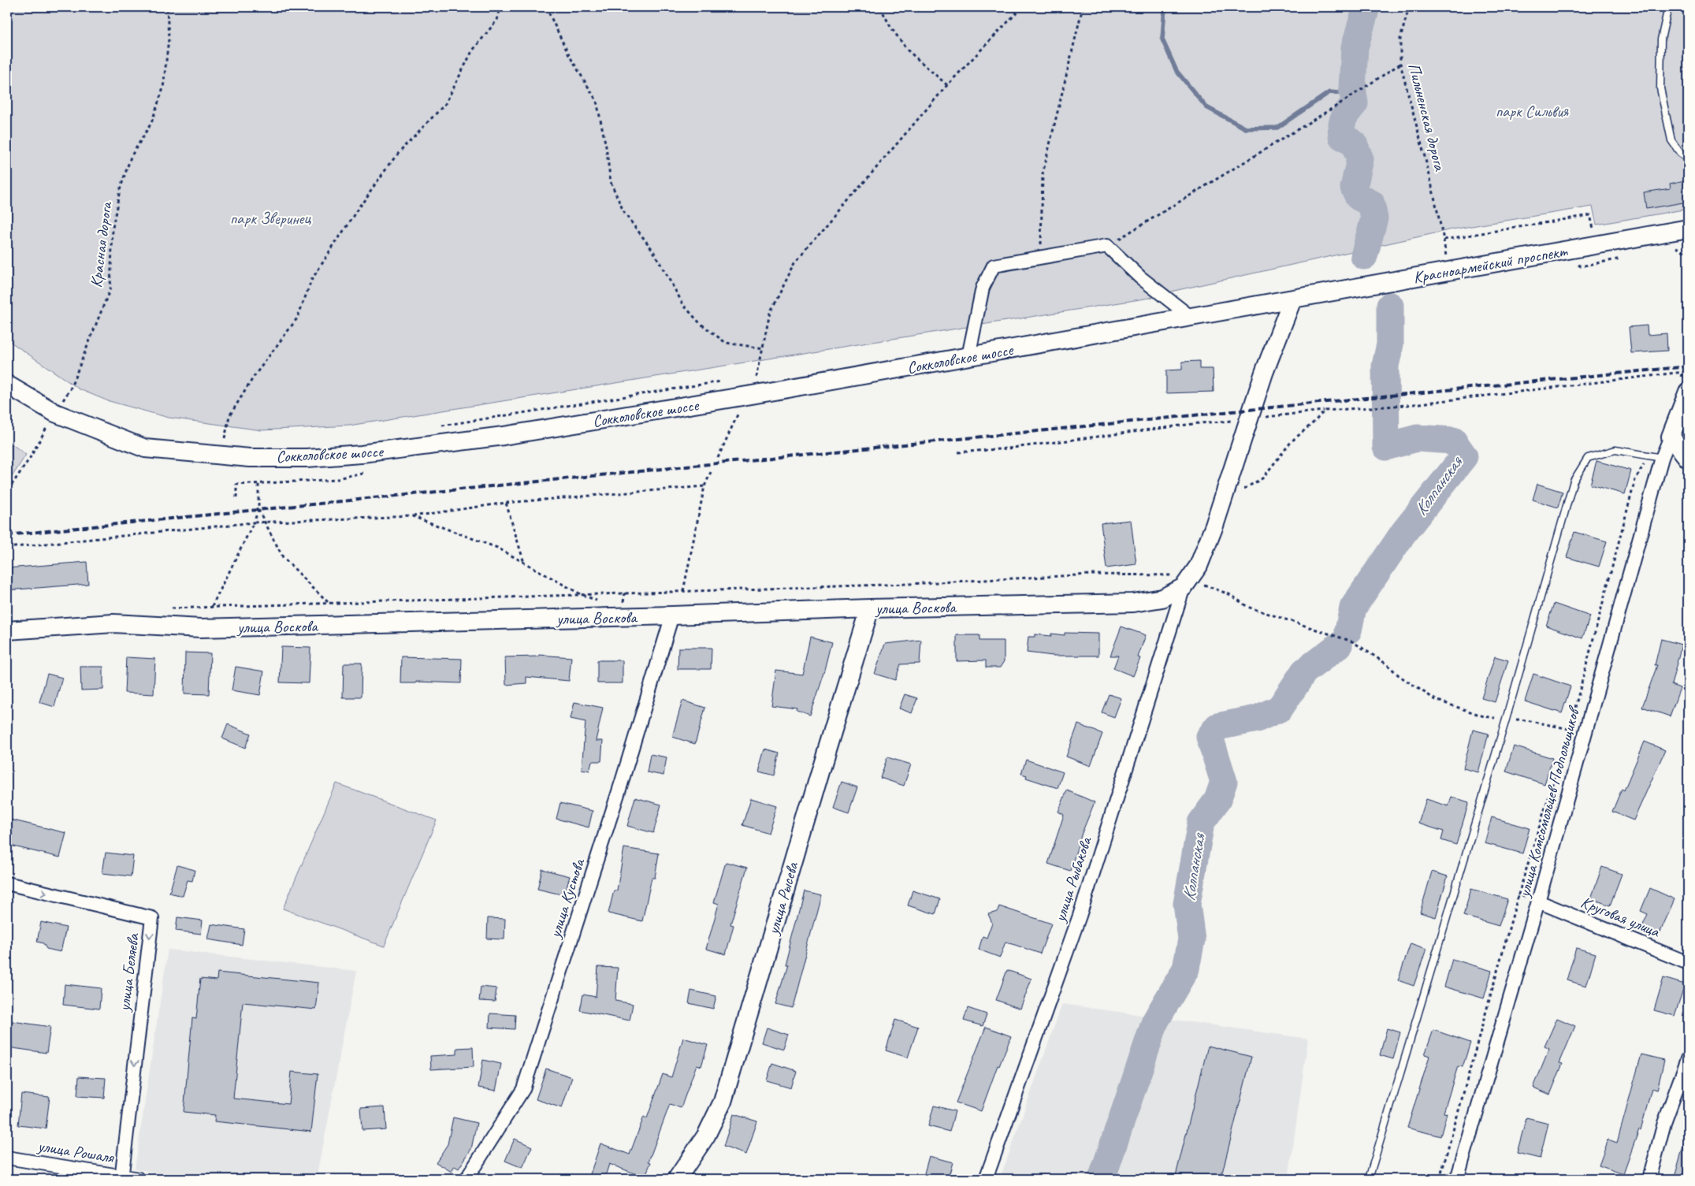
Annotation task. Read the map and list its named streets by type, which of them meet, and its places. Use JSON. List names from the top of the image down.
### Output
{
  "streets": {
    "main road": [
      "Красноармейский проспект",
      "Сокколовское шоссе",
      "улица Воскова",
      "улица Рысева"
    ],
    "street": [
      "улица Комсомольцев Подпольщиков",
      "улица Рыбакова",
      "улица Кустова",
      "Круговая улица",
      "улица Беляева",
      "улица Рошаля"
    ],
    "path": ["Пильненская дорога", "Красная дорога"]
  },
  "crossings": [
    ["Красная дорога", "Сокколовское шоссе"],
    ["Красноармейский проспект", "Сокколовское шоссе"],
    ["улица Воскова", "улица Рыбакова"],
    ["улица Воскова", "улица Кустова"],
    ["улица Воскова", "улица Рысева"],
    ["улица Комсомольцев Подпольщиков", "Круговая улица"],
    ["улица Беляева", "улица Рошаля"]
  ],
  "water": ["Колпанская"],
  "parks": ["парк Сильвия", "парк Зверинец"]
}
